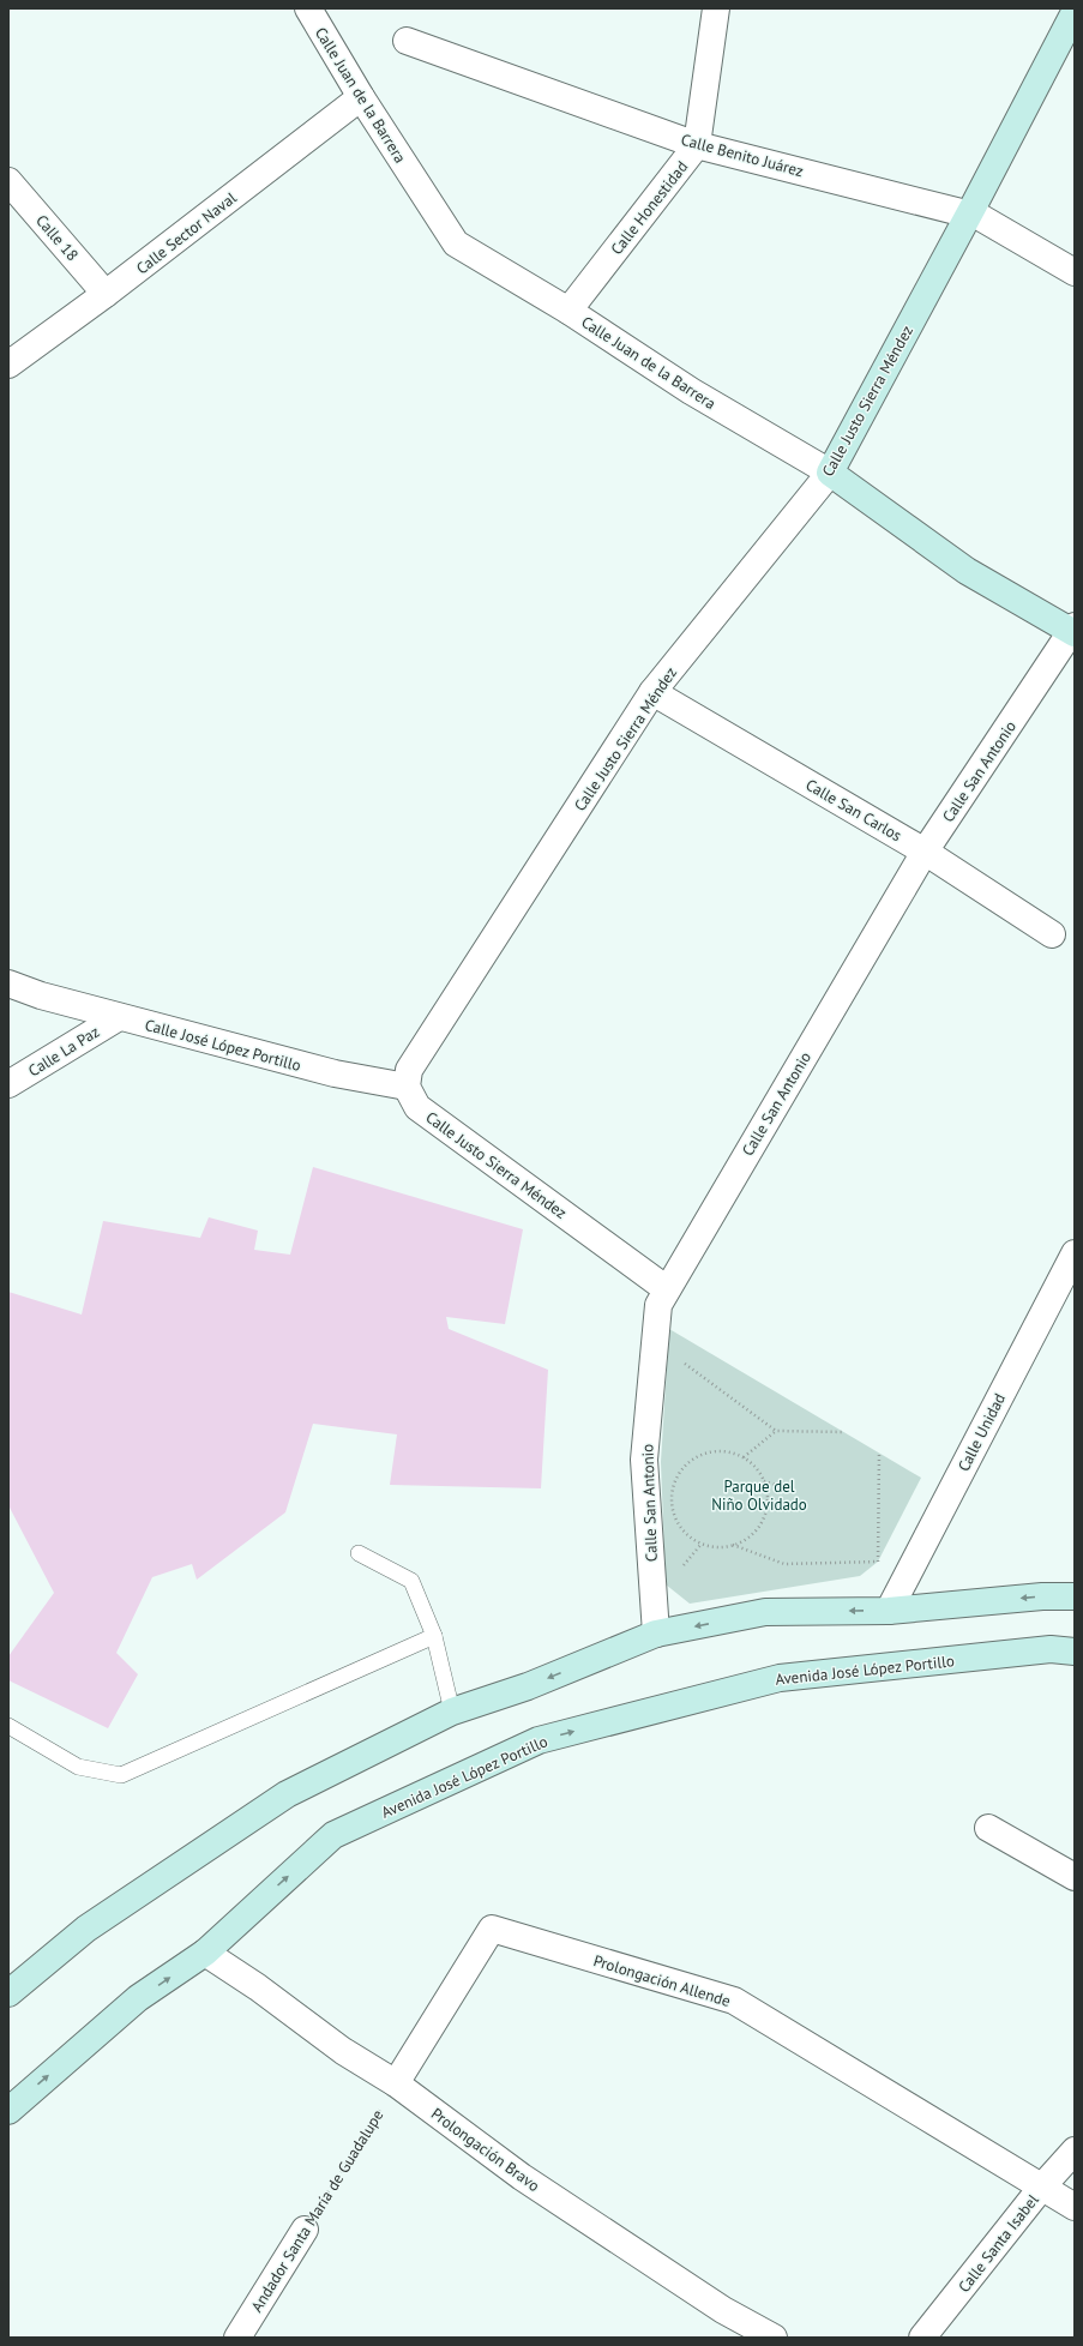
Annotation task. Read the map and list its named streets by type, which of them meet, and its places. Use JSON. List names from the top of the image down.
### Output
{
  "streets": {
    "main road": ["Calle Juan de la Barrera", "Calle Justo Sierra Méndez", "Avenida José López Portillo"],
    "street": [
      "Calle Benito Juárez",
      "Calle Honestidad",
      "Calle Sector Naval",
      "Calle 18",
      "Calle San Antonio",
      "Calle San Carlos",
      "Calle José López Portillo",
      "Calle La Paz",
      "Calle Unidad",
      "Prolongación Allende",
      "Prolongación Bravo",
      "Andador Santa María de Guadalupe",
      "Calle Santa Isabel"
    ]
  },
  "crossings": [
    ["Calle Juan de la Barrera", "Calle Honestidad"],
    ["Calle Juan de la Barrera", "Calle Sector Naval"],
    ["Calle Juan de la Barrera", "Calle Justo Sierra Méndez"],
    ["Calle Juan de la Barrera", "Calle San Antonio"],
    ["Calle Benito Juárez", "Calle Honestidad"],
    ["Calle Benito Juárez", "Calle Justo Sierra Méndez"],
    ["Calle Sector Naval", "Calle 18"],
    ["Calle Justo Sierra Méndez", "Calle San Antonio"],
    ["Calle Justo Sierra Méndez", "Calle San Carlos"],
    ["Calle Justo Sierra Méndez", "Calle José López Portillo"],
    ["Calle San Antonio", "Calle San Carlos"],
    ["Calle José López Portillo", "Calle La Paz"],
    ["Avenida José López Portillo", "Prolongación Bravo"],
    ["Prolongación Allende", "Prolongación Bravo"],
    ["Prolongación Allende", "Andador Santa María de Guadalupe"],
    ["Prolongación Allende", "Calle Santa Isabel"],
    ["Prolongación Bravo", "Andador Santa María de Guadalupe"]
  ],
  "parks": ["Parque del Niño Olvidado"]
}
